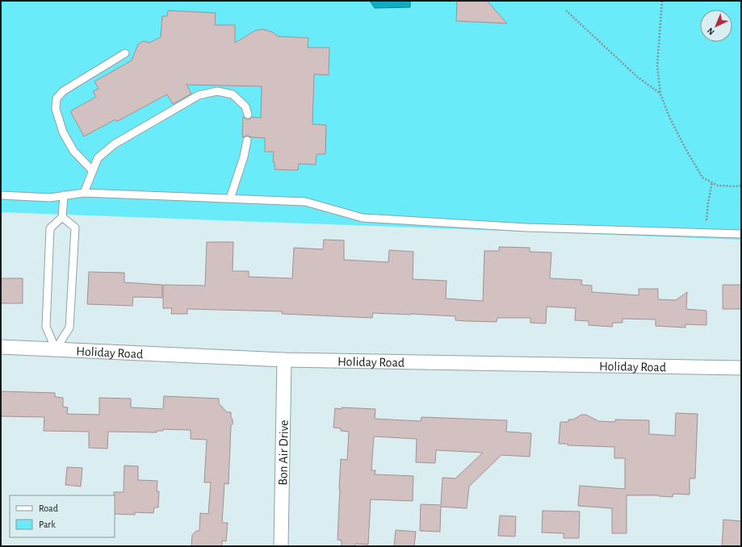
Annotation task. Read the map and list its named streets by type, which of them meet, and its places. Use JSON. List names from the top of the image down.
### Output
{
  "streets": {
    "street": ["Holiday Road", "Bon Air Drive"]
  },
  "crossings": [
    ["Holiday Road", "Bon Air Drive"]
  ],
  "legend": ["Road", "Park"],
  "north": "bottom left"
}
